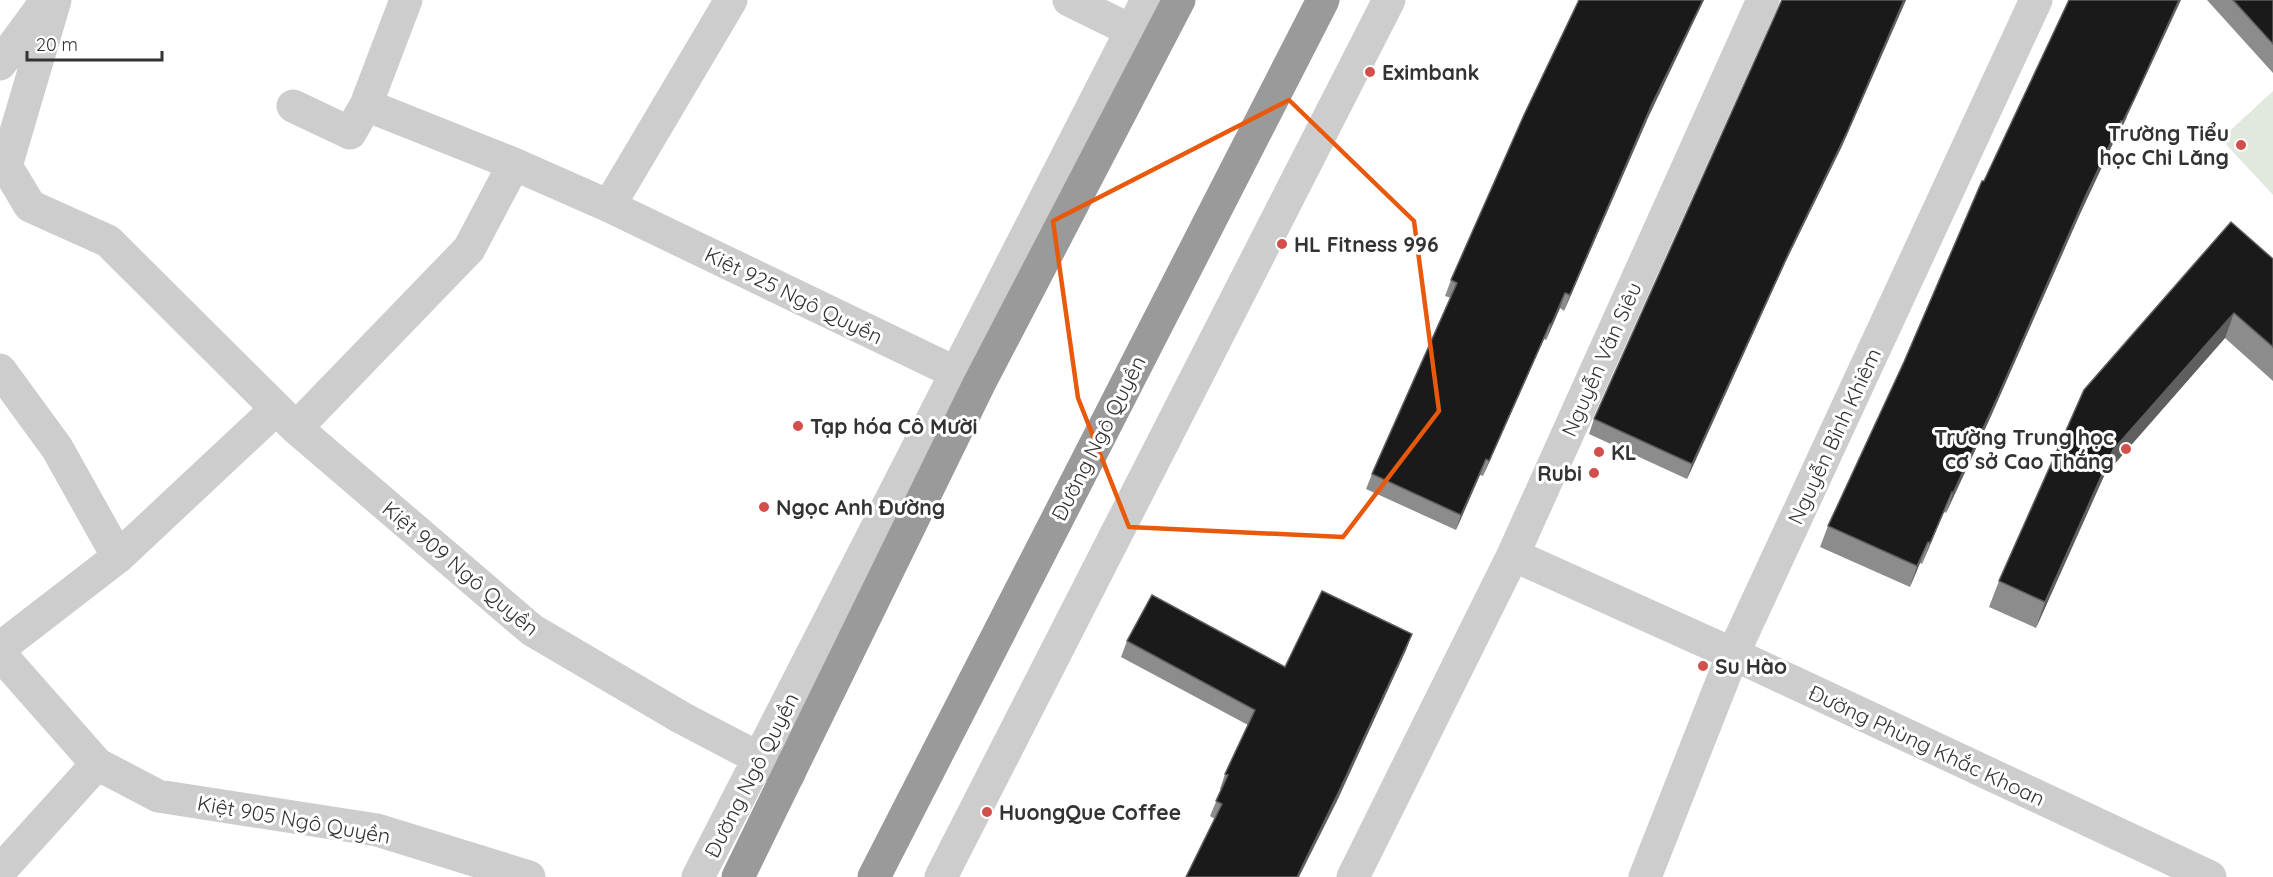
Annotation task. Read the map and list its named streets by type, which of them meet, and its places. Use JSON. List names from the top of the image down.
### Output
{
  "streets": {
    "highway": ["Đường Ngô Quyền"],
    "street": [
      "Kiệt 925 Ngô Quyền",
      "Nguyễn Văn Siêu",
      "Nguyễn Bỉnh Khiêm",
      "Kiệt 909 Ngô Quyền",
      "Đường Phùng Khắc Khoan",
      "Kiệt 905 Ngô Quyền"
    ]
  },
  "crossings": [
    ["Kiệt 925 Ngô Quyền", "Đường Ngô Quyền"],
    ["Nguyễn Văn Siêu", "Đường Phùng Khắc Khoan"],
    ["Nguyễn Bỉnh Khiêm", "Đường Phùng Khắc Khoan"],
    ["Đường Ngô Quyền", "Kiệt 909 Ngô Quyền"]
  ],
  "places": [
    "Eximbank",
    "Trường Tiểu học Chi Lăng",
    "HL Fitness 996",
    "Tạp hóa Cô Mười",
    "Trường Trung học cơ sở Cao Thắng",
    "KL",
    "Rubi",
    "Ngọc Anh Đường",
    "Su Hào",
    "HuongQue Coffee"
  ],
  "scale_bar": "20 m"
}
